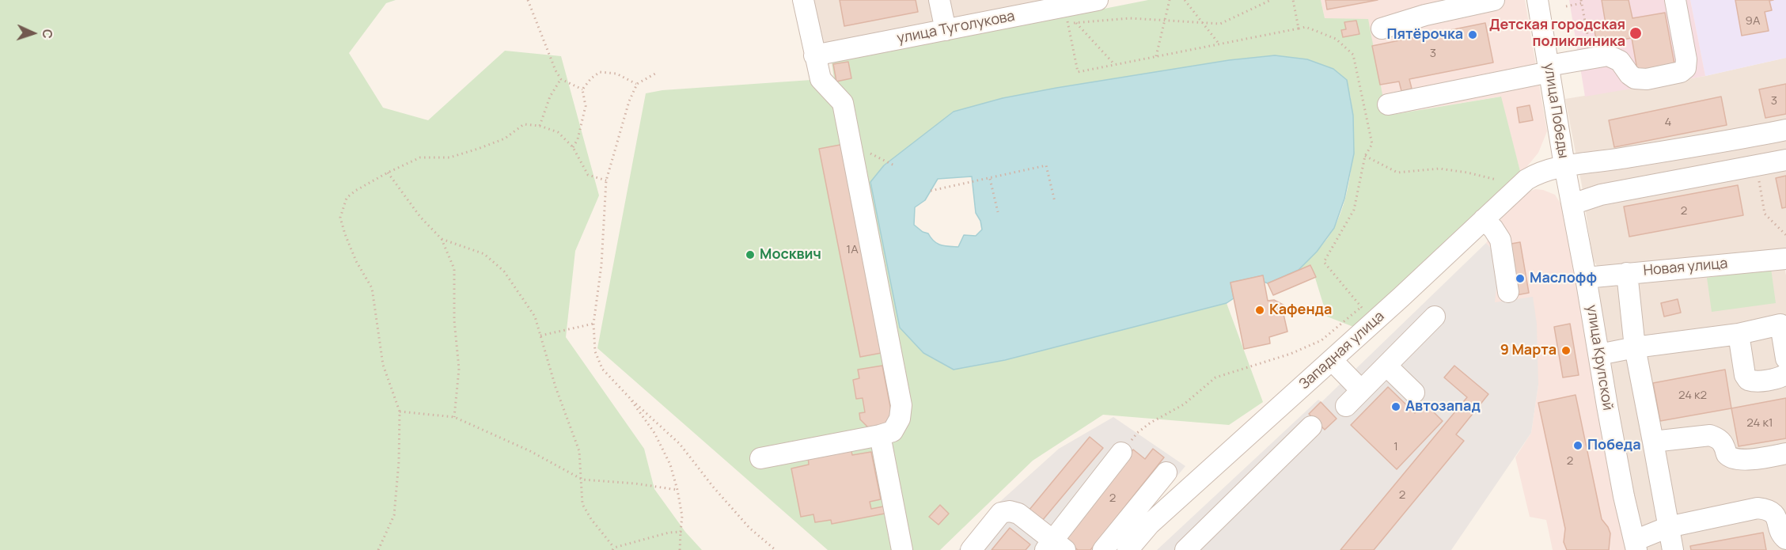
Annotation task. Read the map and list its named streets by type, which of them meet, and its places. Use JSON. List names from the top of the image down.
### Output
{
  "streets": {
    "street": [
      "улица Туголукова",
      "улица Победы",
      "Новая улица",
      "Западная улица",
      "улица Крупской"
    ]
  },
  "crossings": [
    ["улица Победы", "Западная улица"],
    ["улица Победы", "улица Крупской"],
    ["Новая улица", "улица Крупской"],
    ["Западная улица", "улица Крупской"]
  ],
  "places": [
    "Детская городская поликлиника",
    "Пятёрочка",
    "Москвич",
    "Маслофф",
    "Кафенда",
    "9 Марта",
    "Автозапад",
    "Победа"
  ],
  "house_numbers": [
    "9А",
    "3",
    "3",
    "4",
    "2",
    "1А",
    "24 к2",
    "24 к1",
    "1",
    "2",
    "2",
    "2"
  ],
  "north": "right"
}
